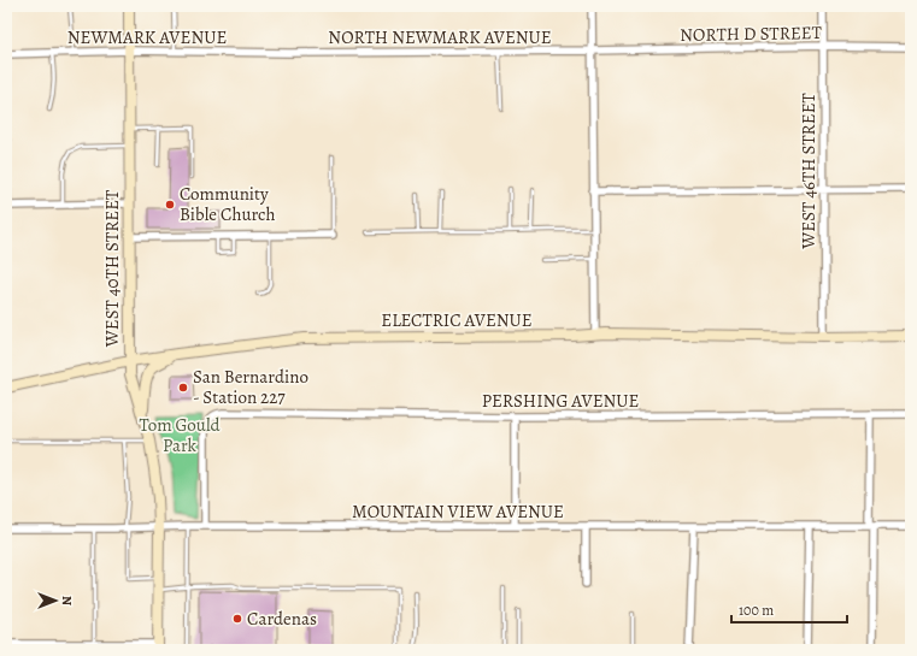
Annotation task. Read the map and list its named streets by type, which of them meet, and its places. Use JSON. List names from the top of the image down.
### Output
{
  "streets": {
    "main road": ["WEST 40TH STREET", "ELECTRIC AVENUE"],
    "street": [
      "NORTH D STREET",
      "NEWMARK AVENUE",
      "NORTH NEWMARK AVENUE",
      "WEST 46TH STREET",
      "PERSHING AVENUE",
      "MOUNTAIN VIEW AVENUE"
    ]
  },
  "crossings": [
    ["NORTH D STREET", "NORTH NEWMARK AVENUE"],
    ["NORTH D STREET", "WEST 46TH STREET"],
    ["NEWMARK AVENUE", "NORTH NEWMARK AVENUE"],
    ["NEWMARK AVENUE", "WEST 40TH STREET"],
    ["WEST 46TH STREET", "ELECTRIC AVENUE"],
    ["WEST 40TH STREET", "ELECTRIC AVENUE"],
    ["WEST 40TH STREET", "MOUNTAIN VIEW AVENUE"],
    ["PERSHING AVENUE", "MOUNTAIN VIEW AVENUE"]
  ],
  "parks": ["Tom Gould Park"],
  "places": ["Community Bible Church", "San Bernardino - Station 227", "Cardenas"],
  "scale_bar": "100 m",
  "north": "right"
}
